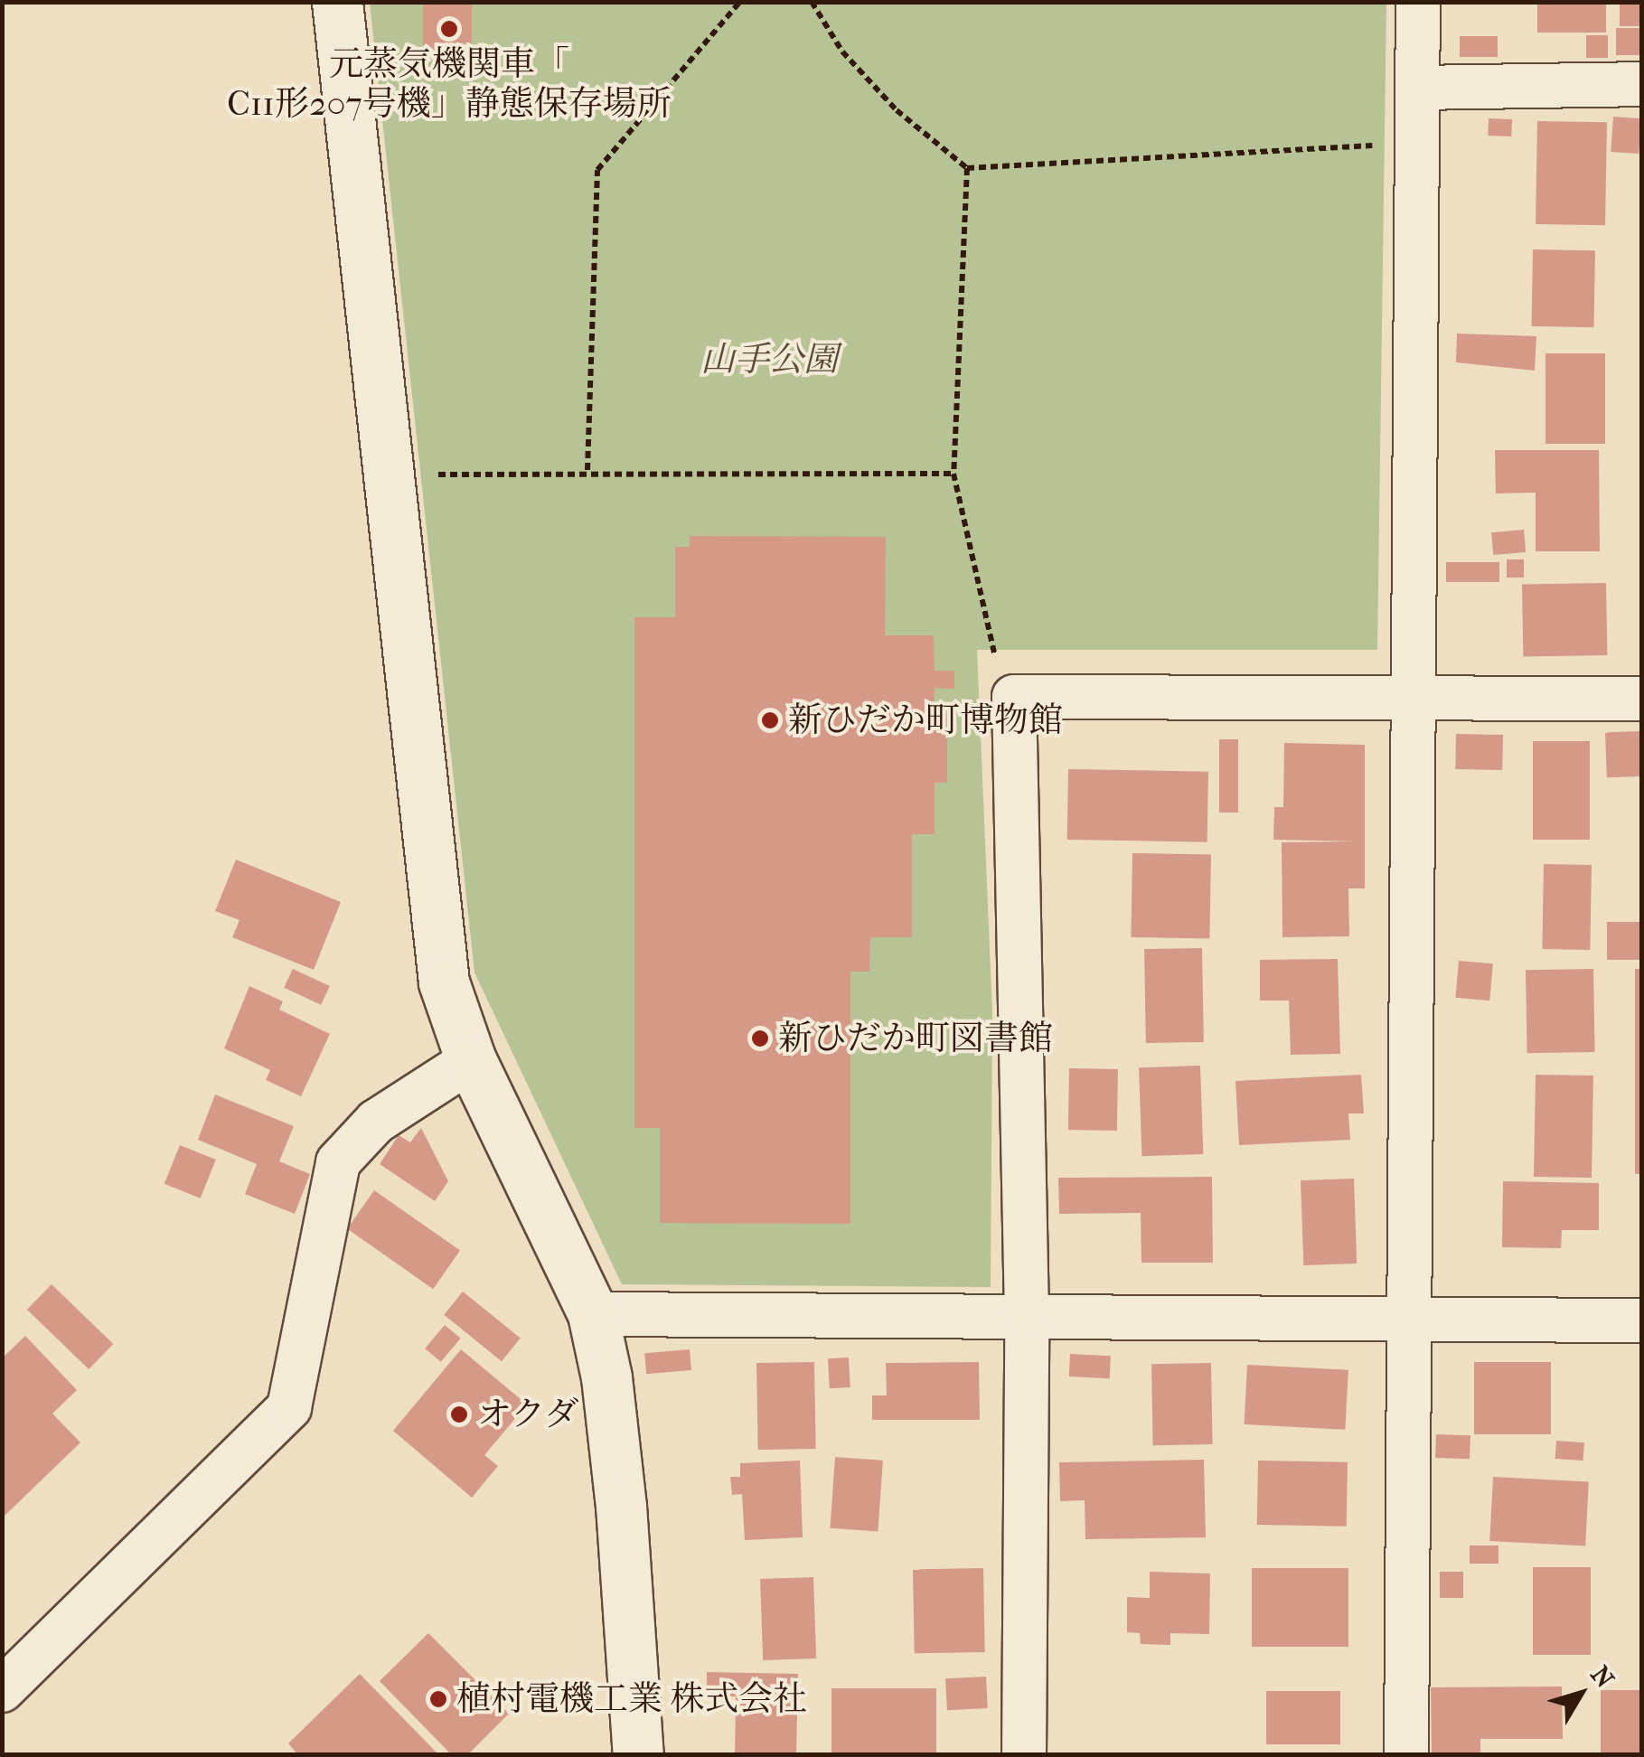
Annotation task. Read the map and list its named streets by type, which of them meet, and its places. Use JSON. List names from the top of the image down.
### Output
{
  "parks": ["山手公園"],
  "places": [
    "元蒸気機関車「 C11形207号機」静態保存場所",
    "新ひだか町博物館",
    "新ひだか町図書館",
    "オクダ",
    "植村電機工業 株式会社"
  ],
  "north": "top right"
}
